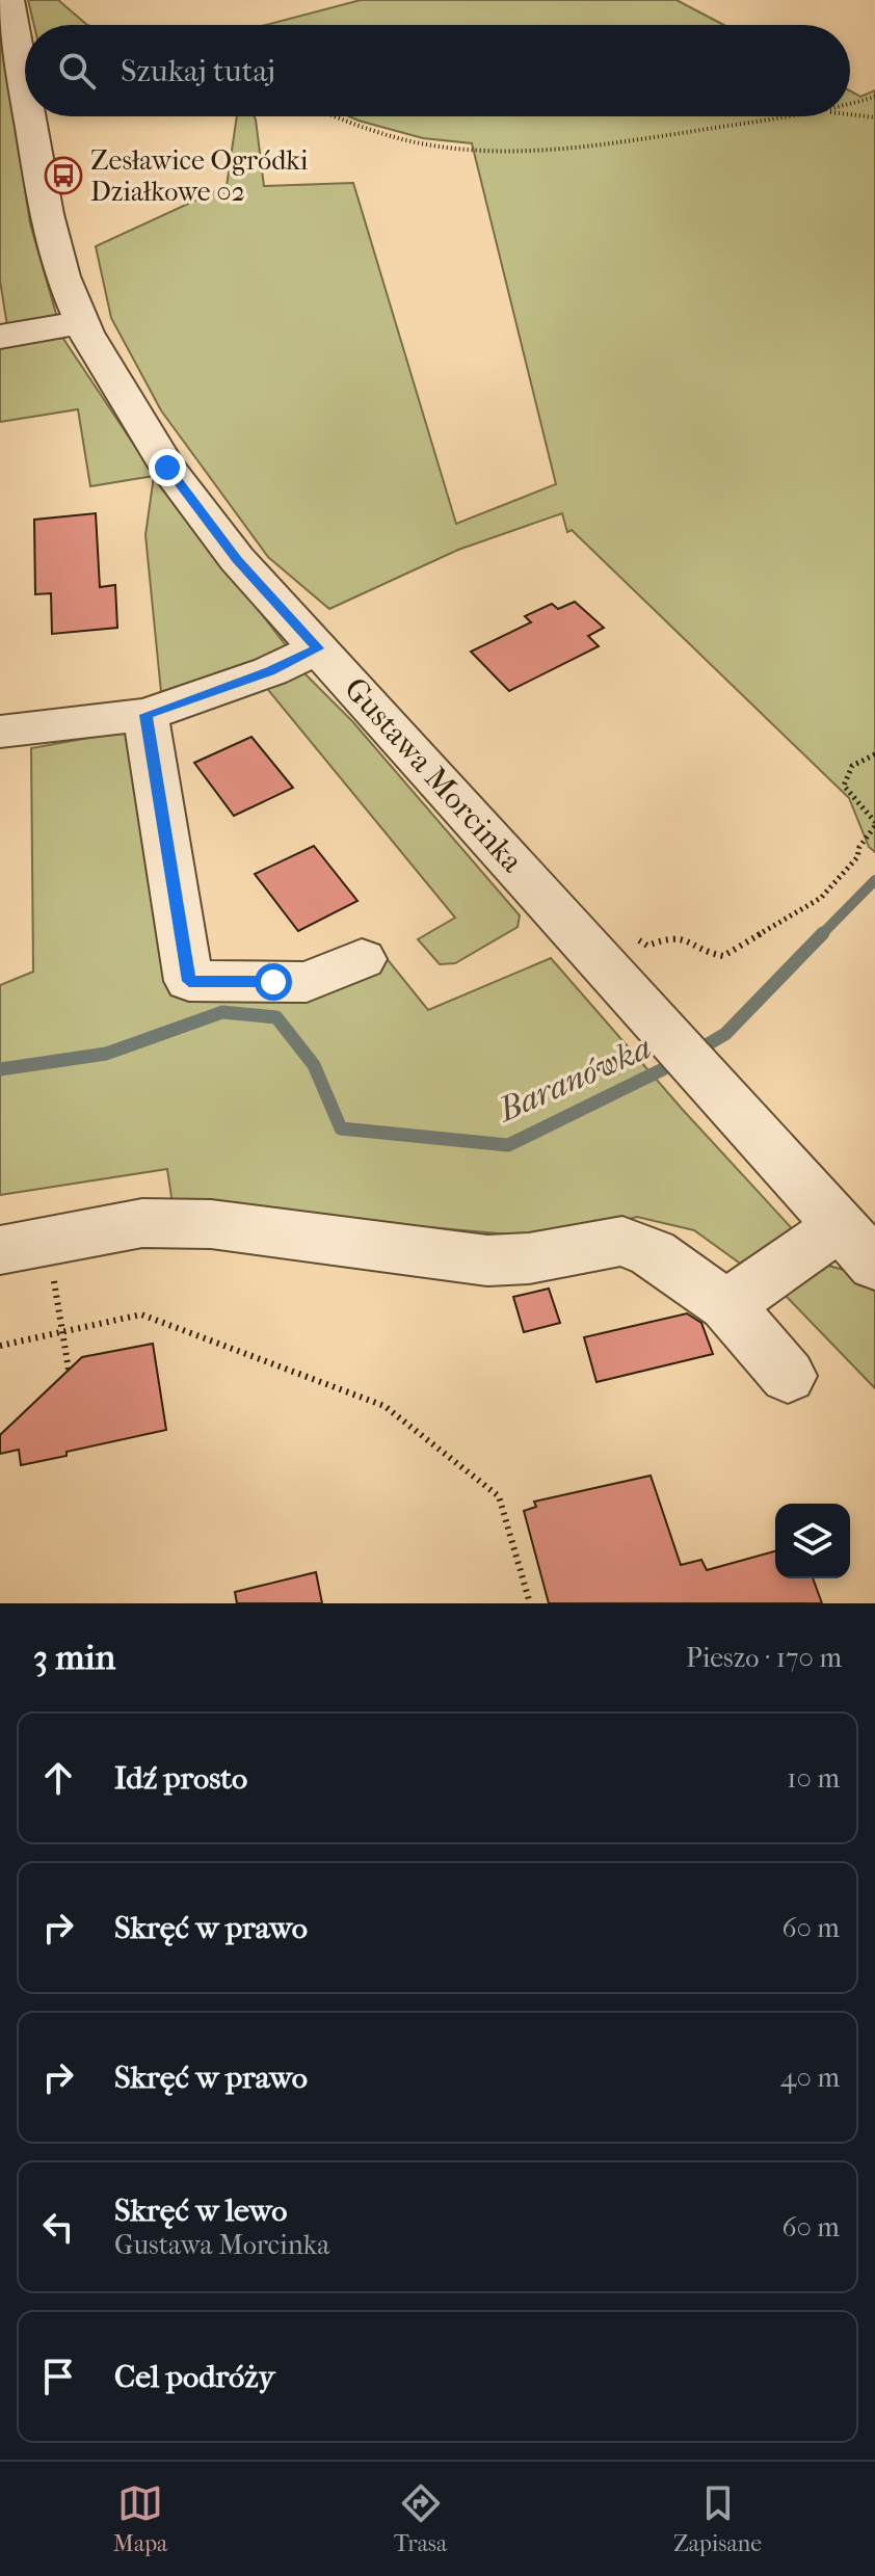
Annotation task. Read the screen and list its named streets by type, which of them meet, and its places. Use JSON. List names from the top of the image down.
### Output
{
  "streets": {
    "street": ["Gustawa Morcinka"]
  },
  "water": ["Baranówka"],
  "places": {
    "bus stop": ["Zesławice Ogródki Działkowe 02"]
  },
  "page": {
    "search": "Szukaj tutaj",
    "heading": ["3 min", "Pieszo · 170 m"],
    "list": [
      ["Idź prosto", "10 m"],
      ["Skręć w prawo", "60 m"],
      ["Skręć w prawo", "40 m"],
      ["Skręć w lewo", "Gustawa Morcinka", "60 m"],
      "Cel podróży"
    ],
    "nav": ["Mapa", "Trasa", "Zapisane"]
  }
}
